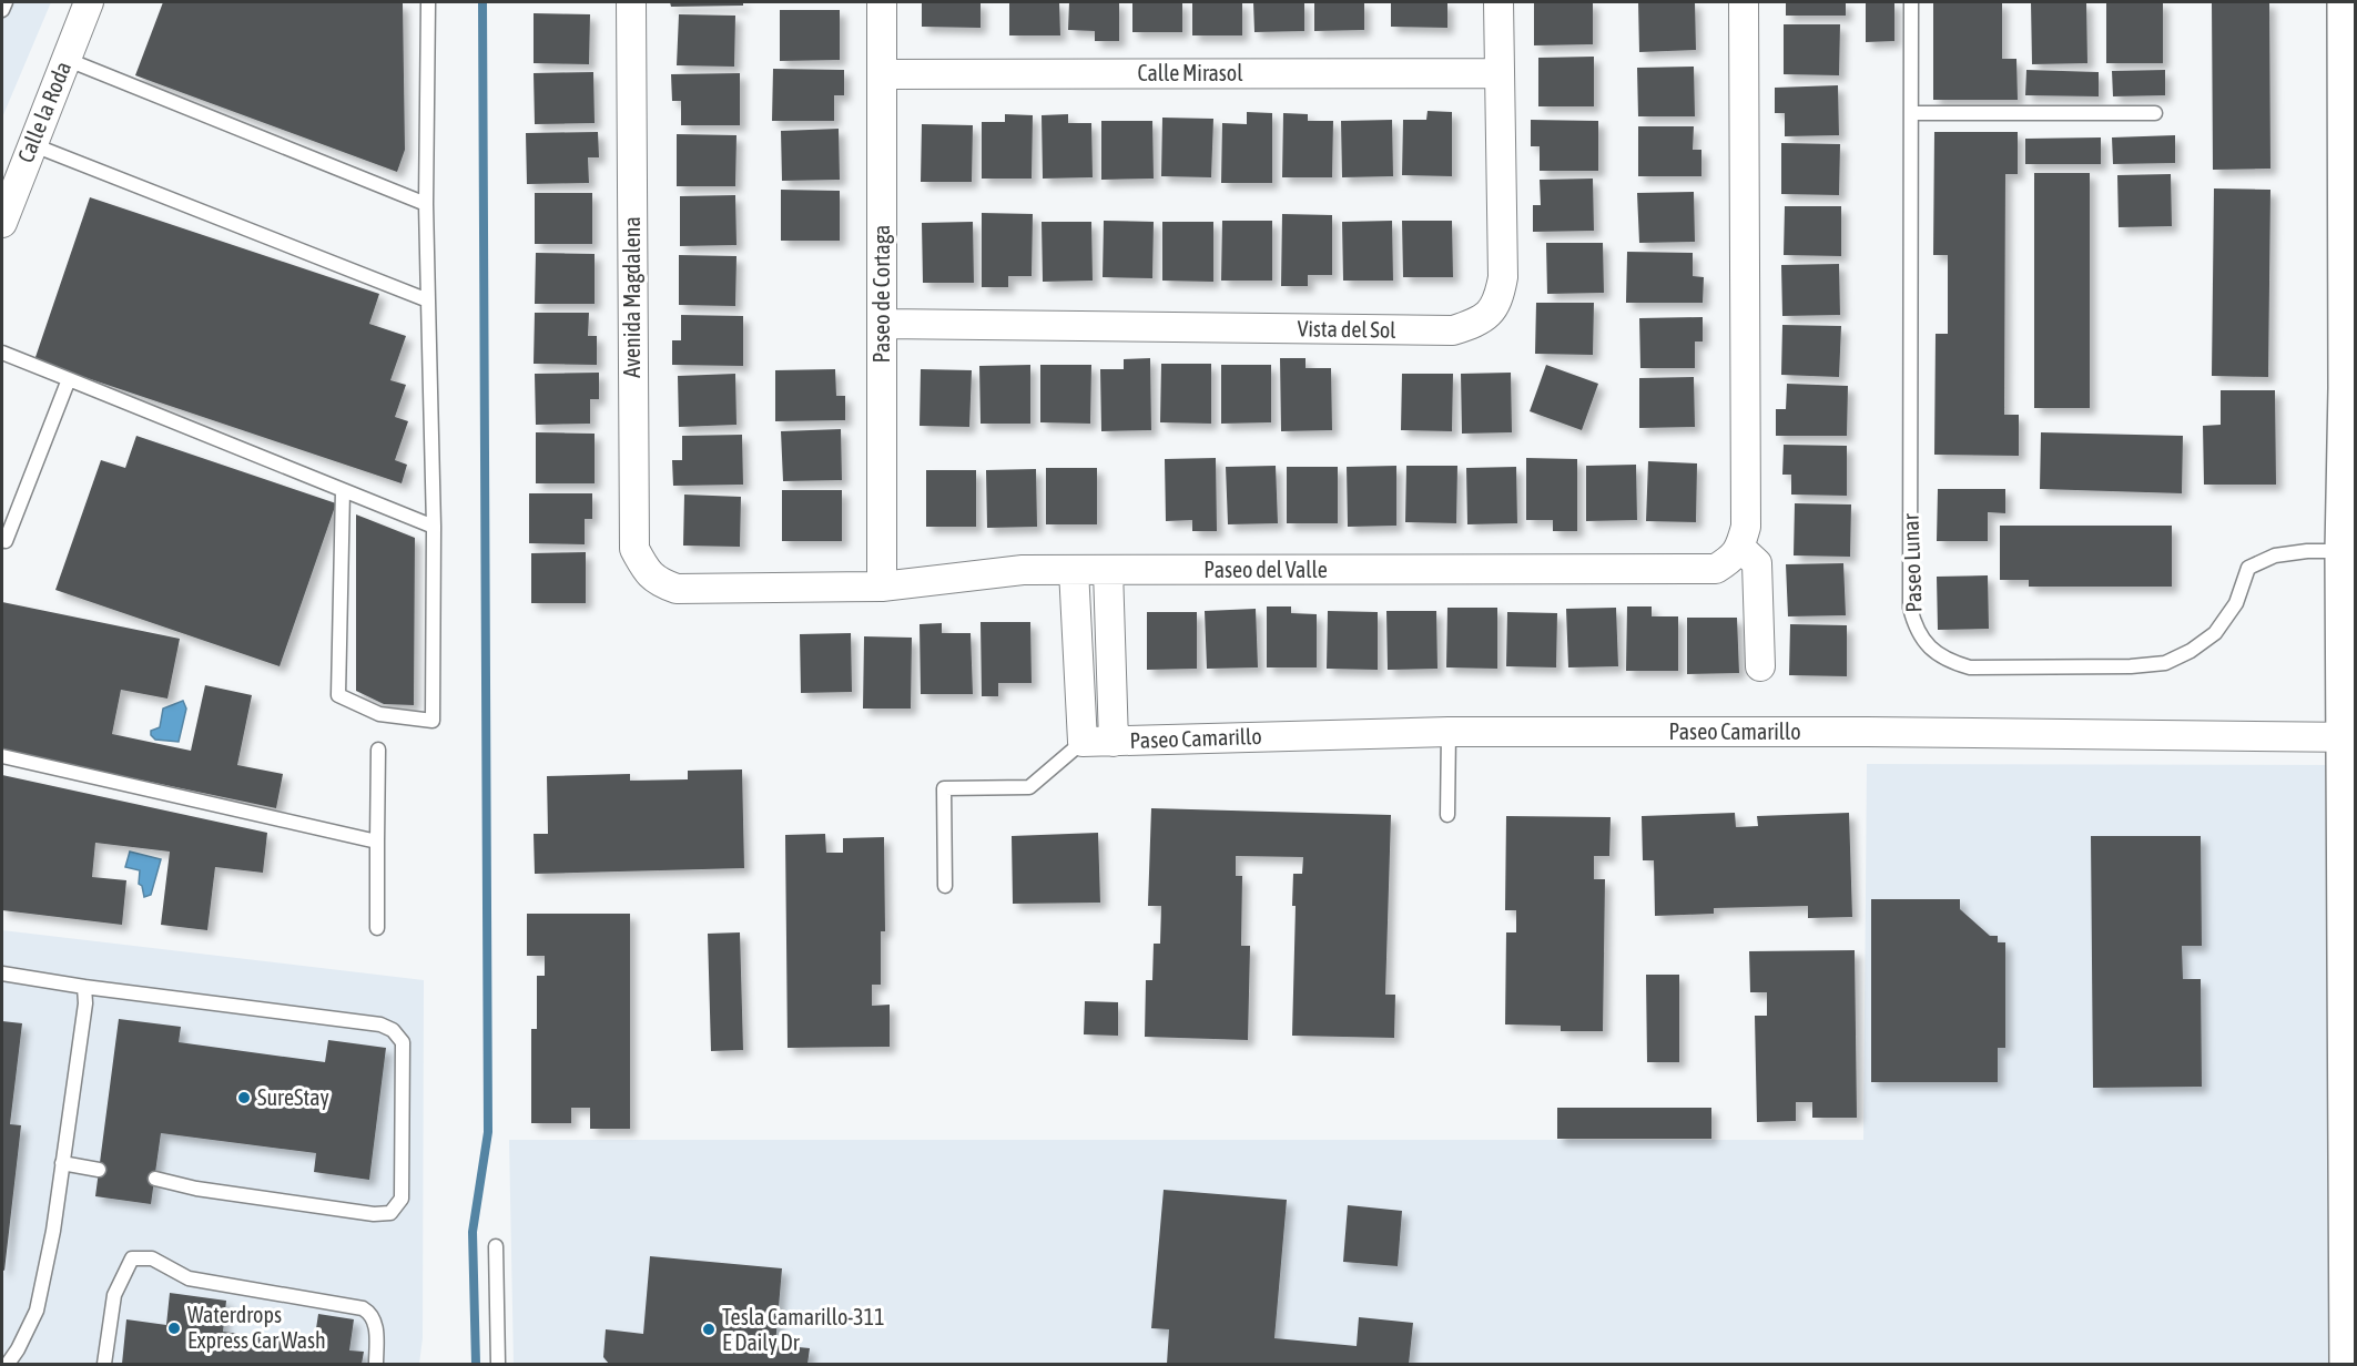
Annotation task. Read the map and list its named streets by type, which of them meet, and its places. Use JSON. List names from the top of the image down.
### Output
{
  "streets": {
    "street": [
      "Calle Mirasol",
      "Calle la Roda",
      "Paseo de Cortaga",
      "Avenida Magdalena",
      "Vista del Sol",
      "Paseo del Valle",
      "Paseo Camarillo"
    ],
    "lane": ["Paseo Lunar"]
  },
  "crossings": [
    ["Calle Mirasol", "Paseo de Cortaga"],
    ["Calle Mirasol", "Vista del Sol"],
    ["Paseo de Cortaga", "Vista del Sol"],
    ["Paseo de Cortaga", "Paseo del Valle"],
    ["Avenida Magdalena", "Paseo del Valle"],
    ["Paseo del Valle", "Paseo Camarillo"]
  ],
  "places": ["SureStay", "Waterdrops Express Car Wash", "Tesla Camarillo-311 E Daily Dr"]
}
